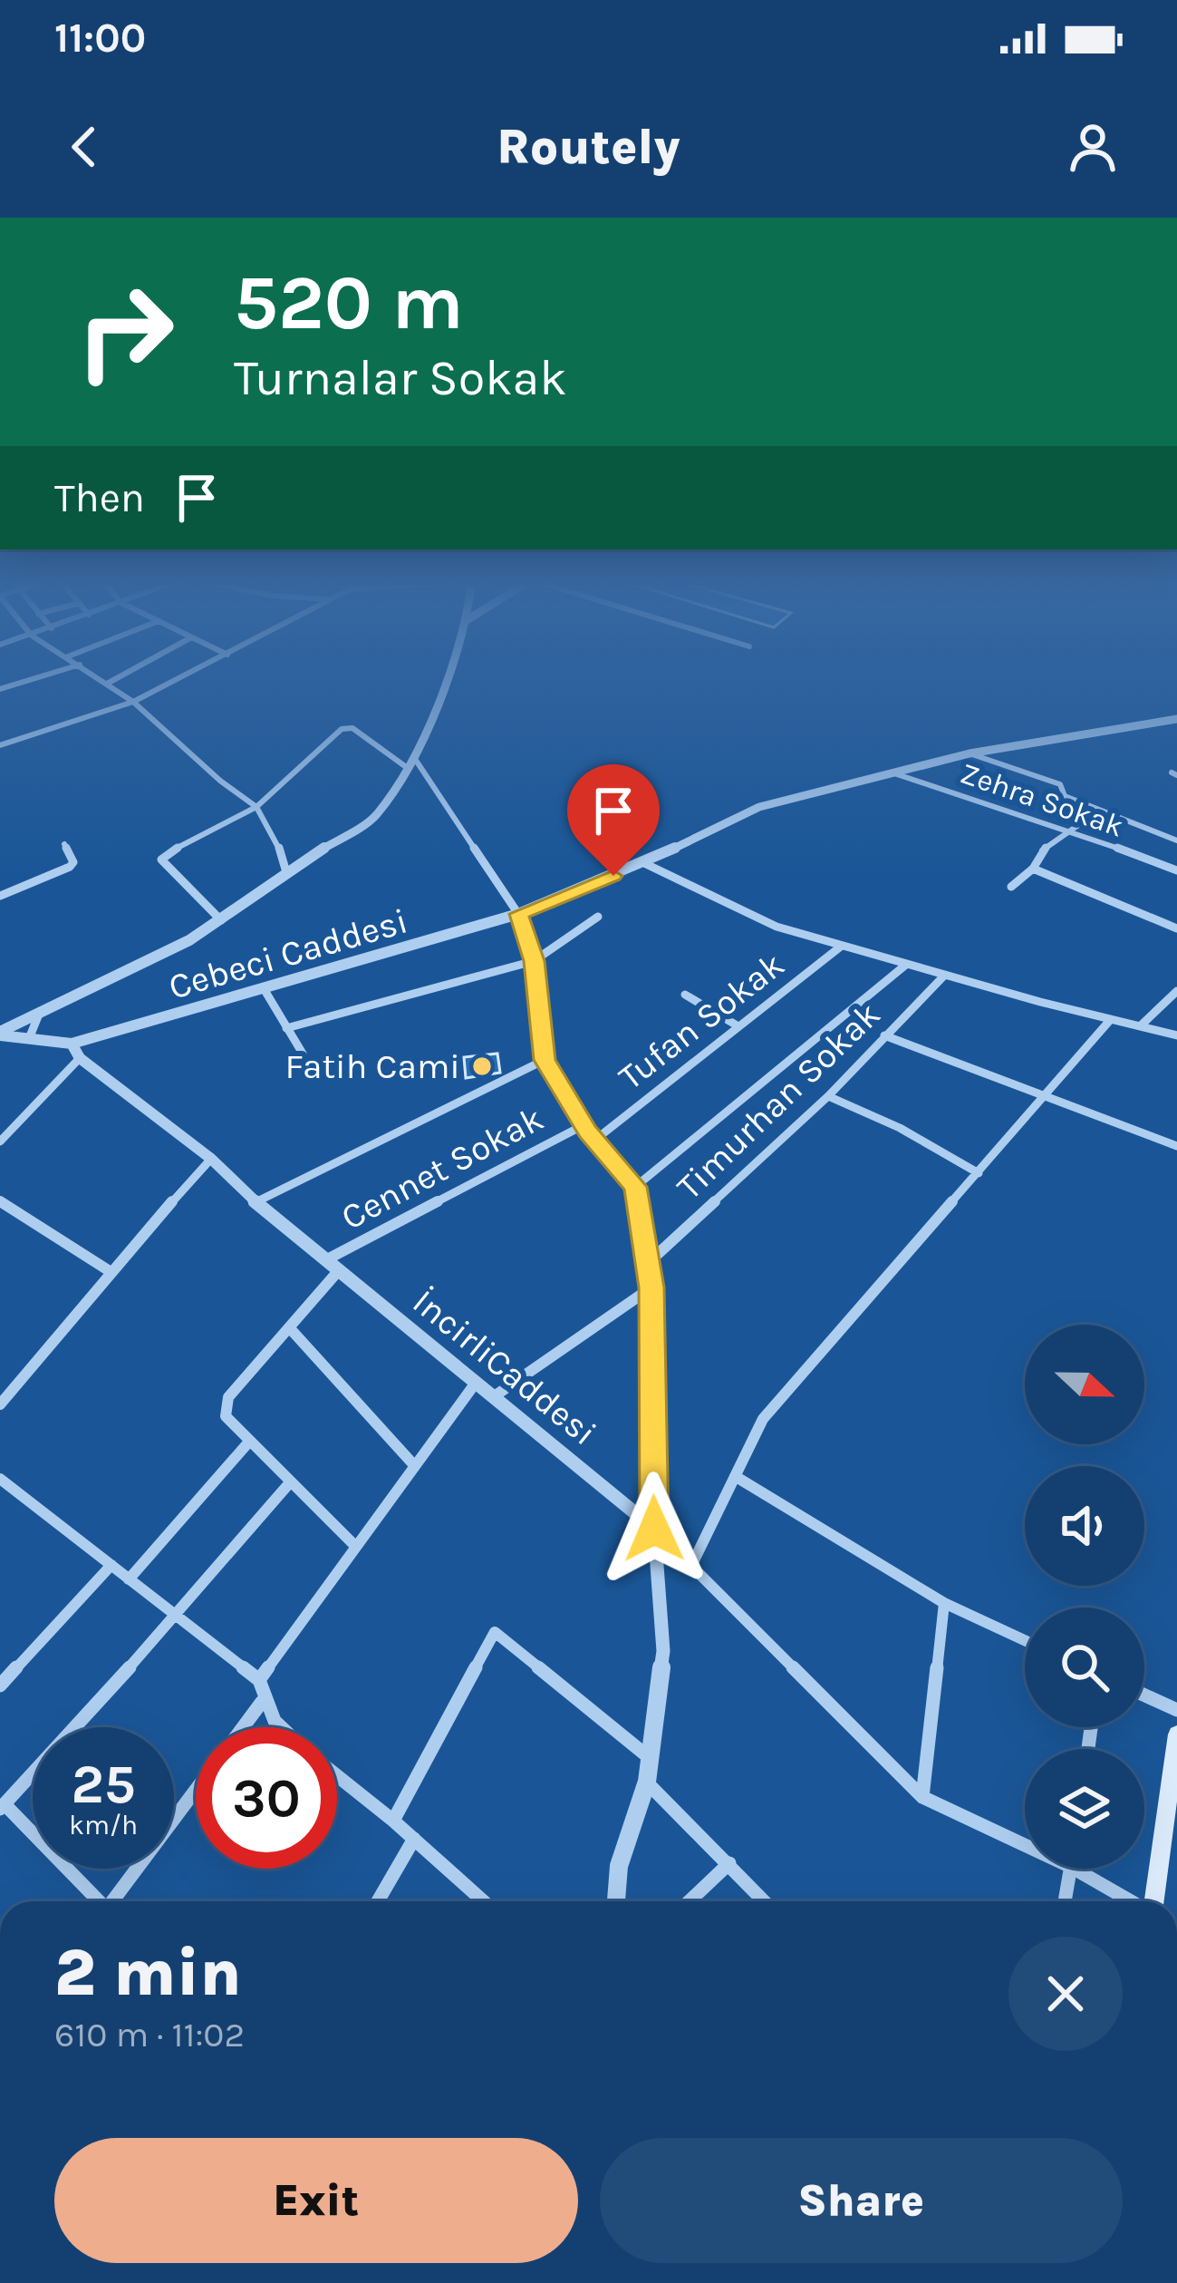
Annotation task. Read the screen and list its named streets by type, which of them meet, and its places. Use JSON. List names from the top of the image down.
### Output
{
  "streets": {
    "street": [
      "Zehra Sokak",
      "Cebeci Caddesi",
      "Tufan Sokak",
      "Timurhan Sokak",
      "Cennet Sokak",
      "İncirliCaddesi"
    ]
  },
  "crossings": [
    ["Zehra Sokak", "Cebeci Caddesi"],
    ["Cebeci Caddesi", "İncirliCaddesi"],
    ["Cennet Sokak", "İncirliCaddesi"]
  ],
  "places": ["Fatih Cami"],
  "north": "right",
  "page": {
    "status": "11:00",
    "header": "Routely",
    "turn": ["520 m", "Turnalar Sokak"],
    "then": "Then",
    "speed": "25 km/h",
    "limit": "30",
    "heading": ["2 min", "610 m · 11:02"],
    "buttons": ["Exit", "Share"]
  }
}
